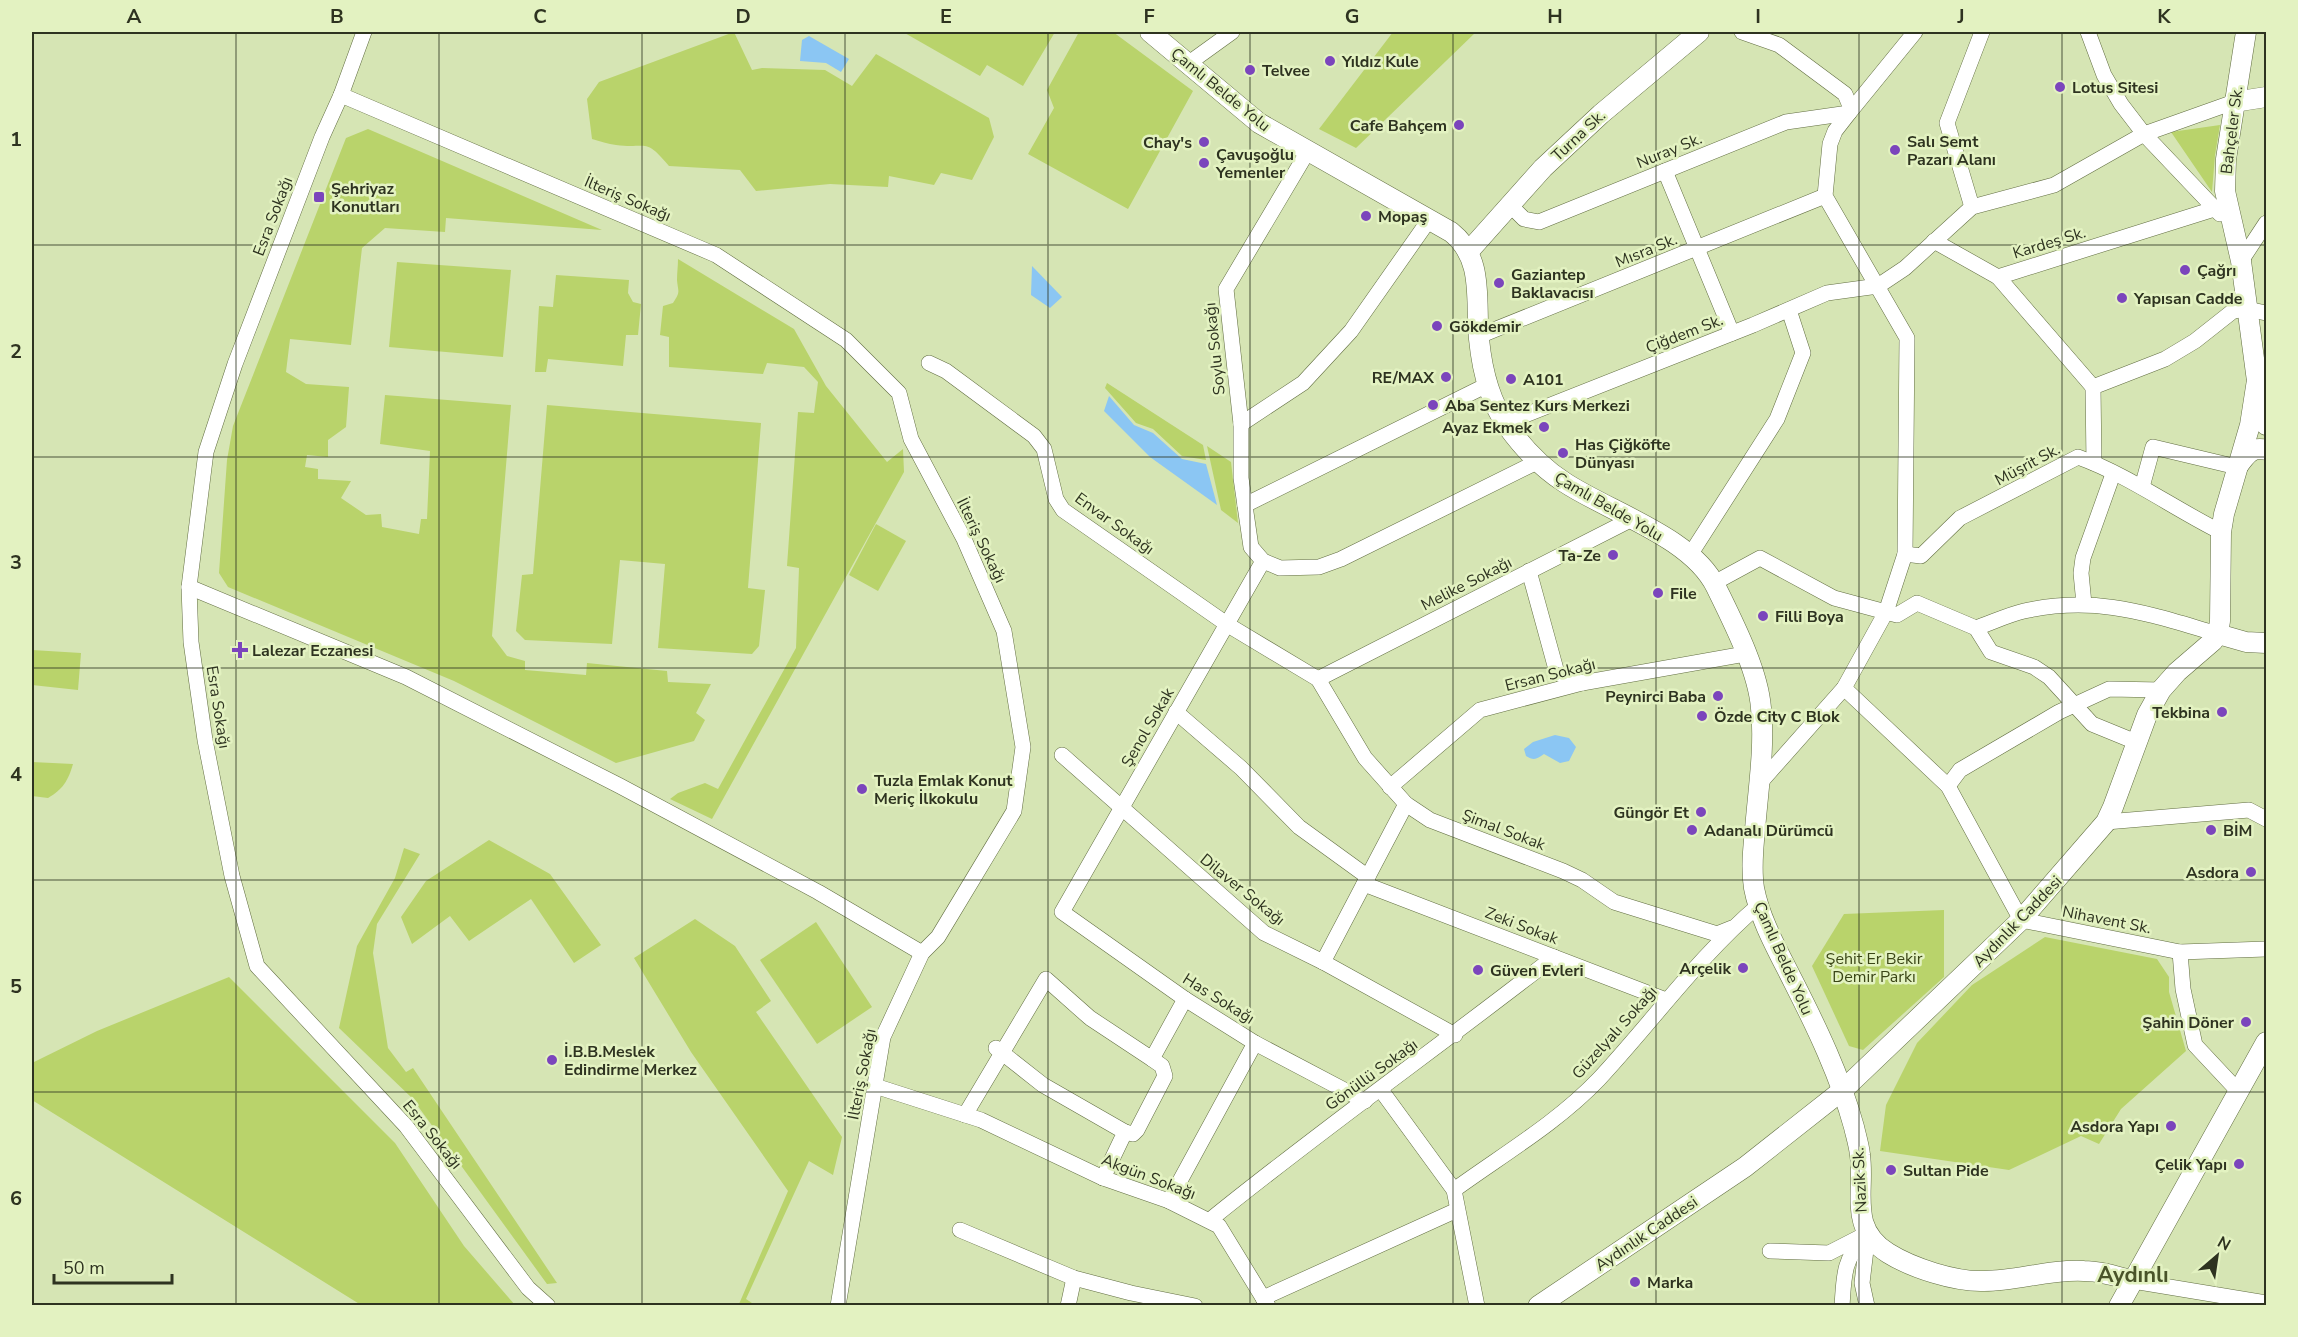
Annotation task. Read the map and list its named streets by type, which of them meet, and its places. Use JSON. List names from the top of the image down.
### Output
{
  "streets": {
    "street": [
      "Çamlı Belde Yolu",
      "Bahçeler Sk.",
      "Turna Sk.",
      "Nuray Sk.",
      "İlteriş Sokağı",
      "Esra Sokağı",
      "Kardeş Sk.",
      "Mısra Sk.",
      "Çiğdem Sk.",
      "Soylu Sokağı",
      "Müşrit Sk.",
      "Envar Sokağı",
      "Melike Sokağı",
      "Ersan Sokağı",
      "Şenol Sokak",
      "Şimal Sokak",
      "Dilaver Sokağı",
      "Nihavent Sk.",
      "Aydınlık Caddesi",
      "Zeki Sokak",
      "Has Sokağı",
      "Güzelyalı Sokağı",
      "Gönüllü Sokağı",
      "Akgün Sokağı",
      "Nazik Sk."
    ]
  },
  "crossings": [
    ["Çamlı Belde Yolu", "Turna Sk."],
    ["Çamlı Belde Yolu", "Mısra Sk."],
    ["Çamlı Belde Yolu", "Çiğdem Sk."],
    ["Çamlı Belde Yolu", "Soylu Sokağı"],
    ["Çamlı Belde Yolu", "Melike Sokağı"],
    ["Çamlı Belde Yolu", "Ersan Sokağı"],
    ["Çamlı Belde Yolu", "Aydınlık Caddesi"],
    ["Çamlı Belde Yolu", "Güzelyalı Sokağı"],
    ["Çamlı Belde Yolu", "Nazik Sk."],
    ["Turna Sk.", "Nuray Sk."],
    ["İlteriş Sokağı", "Esra Sokağı"],
    ["İlteriş Sokağı", "Akgün Sokağı"],
    ["Soylu Sokağı", "Şenol Sokak"],
    ["Envar Sokağı", "Melike Sokağı"],
    ["Envar Sokağı", "Şenol Sokak"],
    ["Envar Sokağı", "Şimal Sokak"],
    ["Melike Sokağı", "Şimal Sokak"],
    ["Ersan Sokağı", "Şimal Sokak"],
    ["Şenol Sokak", "Dilaver Sokağı"],
    ["Şenol Sokak", "Zeki Sokak"],
    ["Şenol Sokak", "Has Sokağı"],
    ["Şimal Sokak", "Güzelyalı Sokağı"],
    ["Dilaver Sokağı", "Gönüllü Sokağı"],
    ["Nihavent Sk.", "Aydınlık Caddesi"],
    ["Aydınlık Caddesi", "Nazik Sk."],
    ["Zeki Sokak", "Güzelyalı Sokağı"],
    ["Zeki Sokak", "Gönüllü Sokağı"],
    ["Has Sokağı", "Gönüllü Sokağı"],
    ["Gönüllü Sokağı", "Akgün Sokağı"]
  ],
  "districts": ["Aydınlı"],
  "parks": ["Şehit Er Bekir Demir Parkı"],
  "places": {
    "other": [
      "Yıldız Kule",
      "Telvee",
      "Lotus Sitesi",
      "Cafe Bahçem",
      "Chay's",
      "Salı Semt Pazarı Alanı",
      "Çavuşoğlu Yemenler",
      "Mopaş",
      "Çağrı",
      "Gaziantep Baklavacısı",
      "Yapısan Cadde",
      "Gökdemir",
      "RE/MAX",
      "A101",
      "Aba Sentez Kurs Merkezi",
      "Ayaz Ekmek",
      "Has Çiğköfte Dünyası",
      "Ta-Ze",
      "File",
      "Filli Boya",
      "Peynirci Baba",
      "Tekbina",
      "Özde City C Blok",
      "Tuzla Emlak Konut Meriç İlkokulu",
      "Güngör Et",
      "Adanalı Dürümcü",
      "BİM",
      "Asdora",
      "Arçelik",
      "Güven Evleri",
      "Şahin Döner",
      "İ.B.B.Meslek Edindirme Merkez",
      "Asdora Yapı",
      "Çelik Yapı",
      "Sultan Pide",
      "Marka"
    ],
    "transit": ["Şehriyaz Konutları"],
    "health": ["Lalezar Eczanesi"]
  },
  "scale_bar": "50 m",
  "north": "top right",
  "grid": {
    "columns": [
      "A",
      "B",
      "C",
      "D",
      "E",
      "F",
      "G",
      "H",
      "I",
      "J",
      "K"
    ],
    "rows": [
      "1",
      "2",
      "3",
      "4",
      "5",
      "6"
    ]
  }
}
